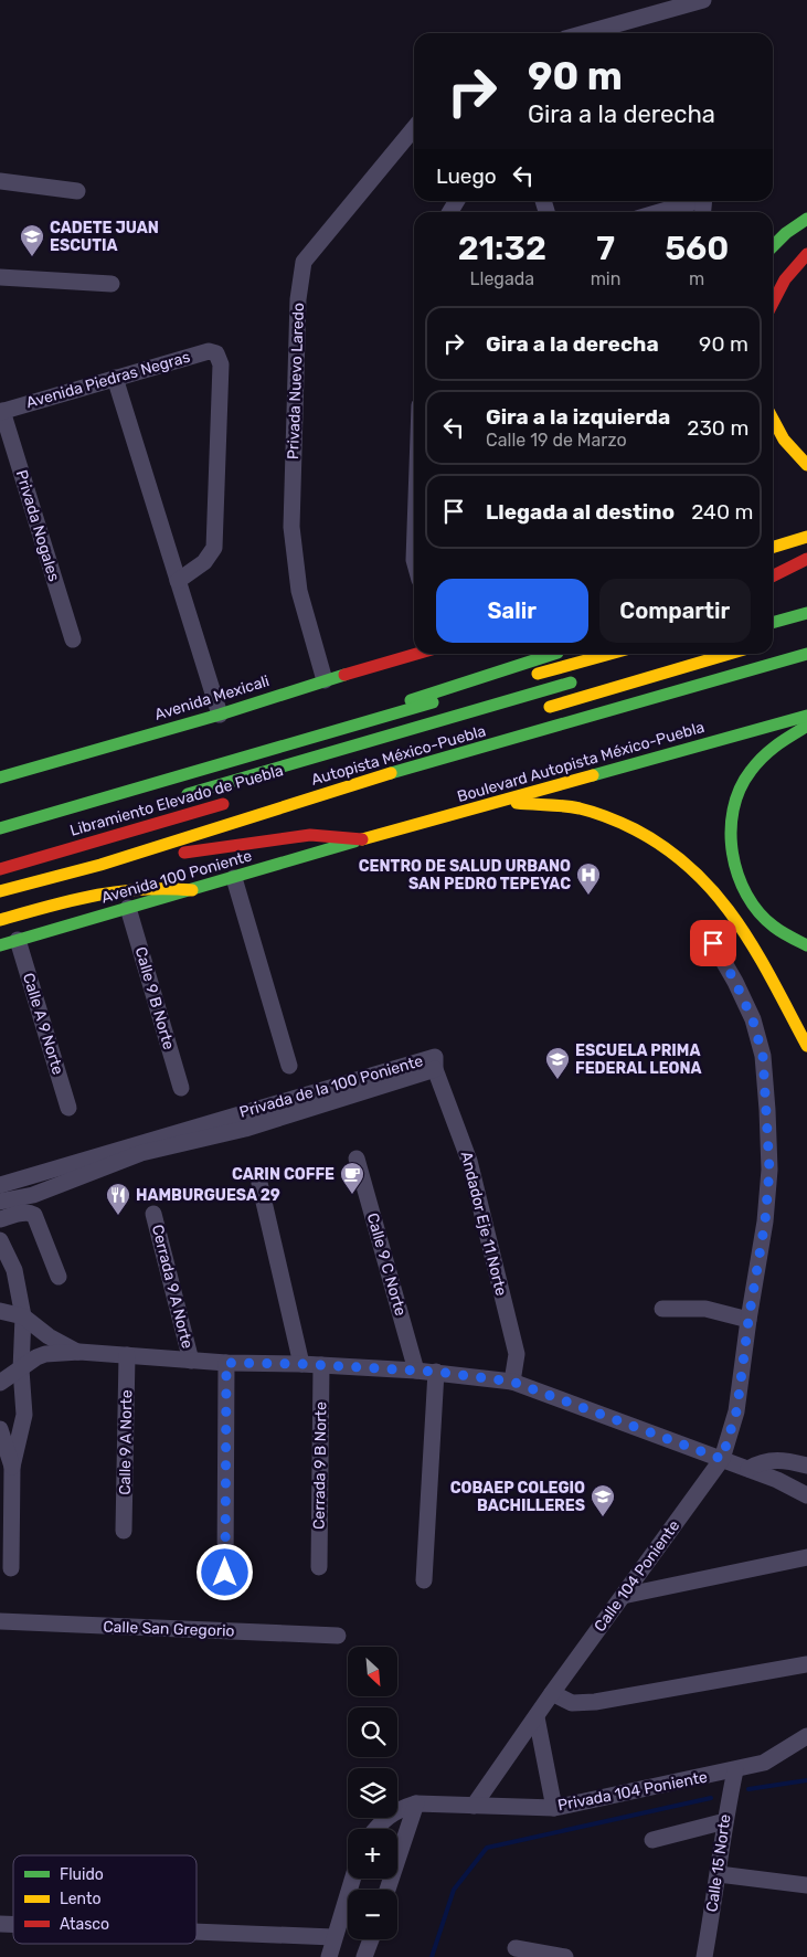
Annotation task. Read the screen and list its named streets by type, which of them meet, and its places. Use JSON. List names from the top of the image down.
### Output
{
  "streets": {
    "main road": [
      "Avenida Mexicali",
      "Autopista México-Puebla",
      "Boulevard Autopista México-Puebla",
      "Libramiento Elevado de Puebla",
      "Avenida 100 Poniente"
    ],
    "street": [
      "Avenida Piedras Negras",
      "Privada Nuevo Laredo",
      "Privada Nogales",
      "Calle 9 B Norte",
      "Calle A 9 Norte",
      "Privada de la 100 Poniente",
      "Andador Eje 11 Norte",
      "Calle 9 C Norte",
      "Cerrada 9 A Norte",
      "Calle 9 A Norte",
      "Cerrada 9 B Norte",
      "Calle 104 Poniente",
      "Calle San Gregorio",
      "Privada 104 Poniente",
      "Calle 15 Norte"
    ]
  },
  "crossings": [
    ["Avenida Piedras Negras", "Privada Nogales"],
    ["Privada Nuevo Laredo", "Avenida Mexicali"],
    ["Boulevard Autopista México-Puebla", "Avenida 100 Poniente"],
    ["Avenida 100 Poniente", "Calle 9 B Norte"],
    ["Avenida 100 Poniente", "Calle A 9 Norte"],
    ["Privada de la 100 Poniente", "Andador Eje 11 Norte"],
    ["Calle 104 Poniente", "Privada 104 Poniente"],
    ["Privada 104 Poniente", "Calle 15 Norte"]
  ],
  "places": {
    "school or university": ["CADETE JUAN ESCUTIA", "ESCUELA PRIMA FEDERAL LEONA", "COBAEP COLEGIO BACHILLERES"],
    "hospital": ["CENTRO DE SALUD URBANO SAN PEDRO TEPEYAC"],
    "cafe": ["CARIN COFFE"],
    "restaurant": ["HAMBURGUESA 29"]
  },
  "legend": ["Fluido", "Lento", "Atasco"],
  "north": "bottom right",
  "page": {
    "turn": ["90 m", "Gira a la derecha"],
    "then": "Luego",
    "eta": [
      "21:32",
      "Llegada",
      "7",
      "min",
      "560",
      "m"
    ],
    "list": [
      {
        "name": "Gira a la derecha",
        "value": "90 m"
      },
      {
        "name": "Gira a la izquierda",
        "note": "Calle 19 de Marzo",
        "value": "230 m"
      },
      {
        "name": "Llegada al destino",
        "value": "240 m"
      }
    ],
    "buttons": ["Salir", "Compartir"],
    "map_buttons": ["+", "−"]
  }
}
